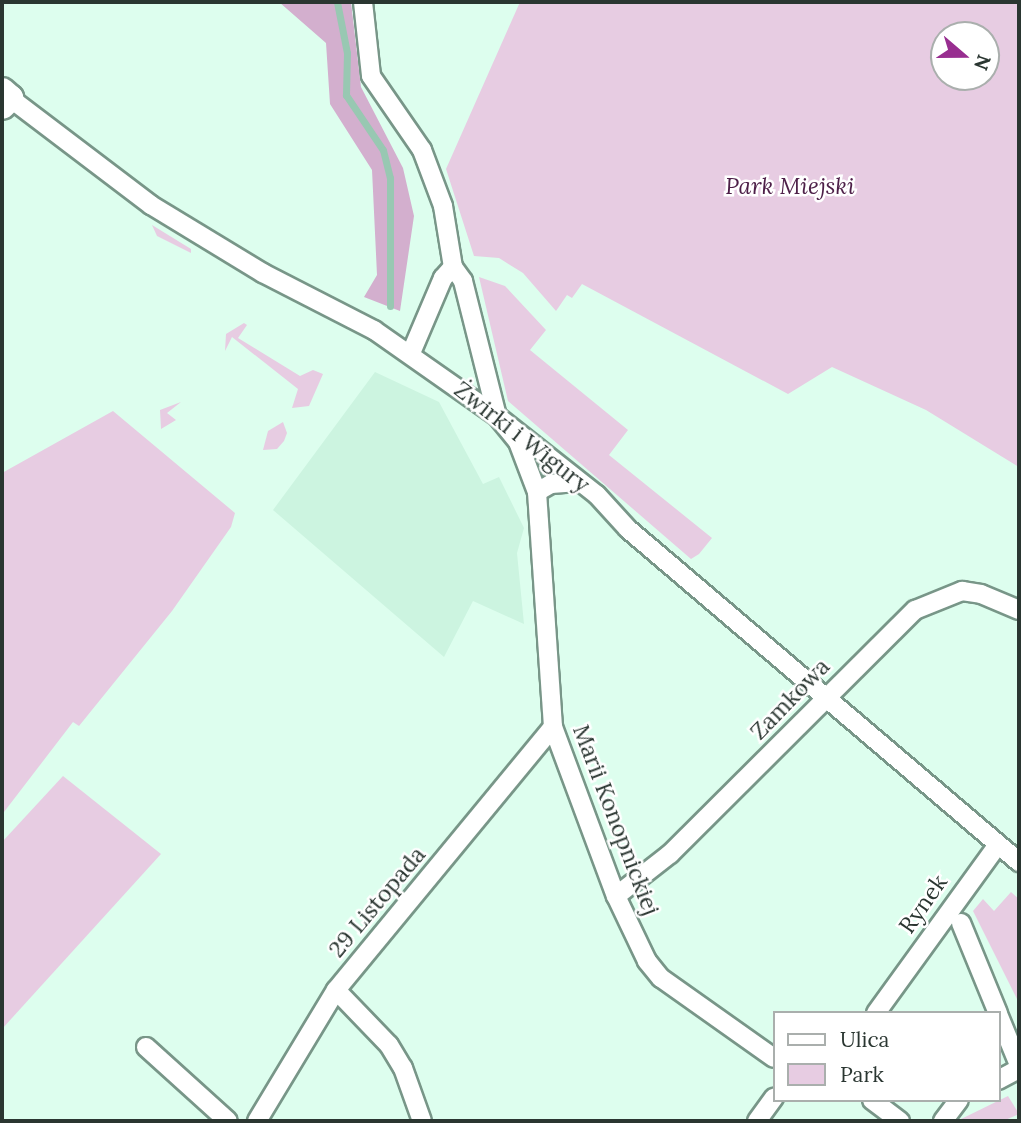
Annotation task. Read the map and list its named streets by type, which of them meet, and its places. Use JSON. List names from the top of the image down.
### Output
{
  "streets": {
    "street": [
      "Żwirki i Wigury",
      "Zamkowa",
      "Marii Konopnickiej",
      "29 Listopada",
      "Rynek"
    ]
  },
  "crossings": [
    ["Żwirki i Wigury", "Zamkowa"],
    ["Żwirki i Wigury", "Marii Konopnickiej"],
    ["Żwirki i Wigury", "Rynek"],
    ["Zamkowa", "Marii Konopnickiej"],
    ["Marii Konopnickiej", "29 Listopada"]
  ],
  "parks": ["Park Miejski"],
  "legend": ["Ulica", "Park"],
  "north": "right"
}
